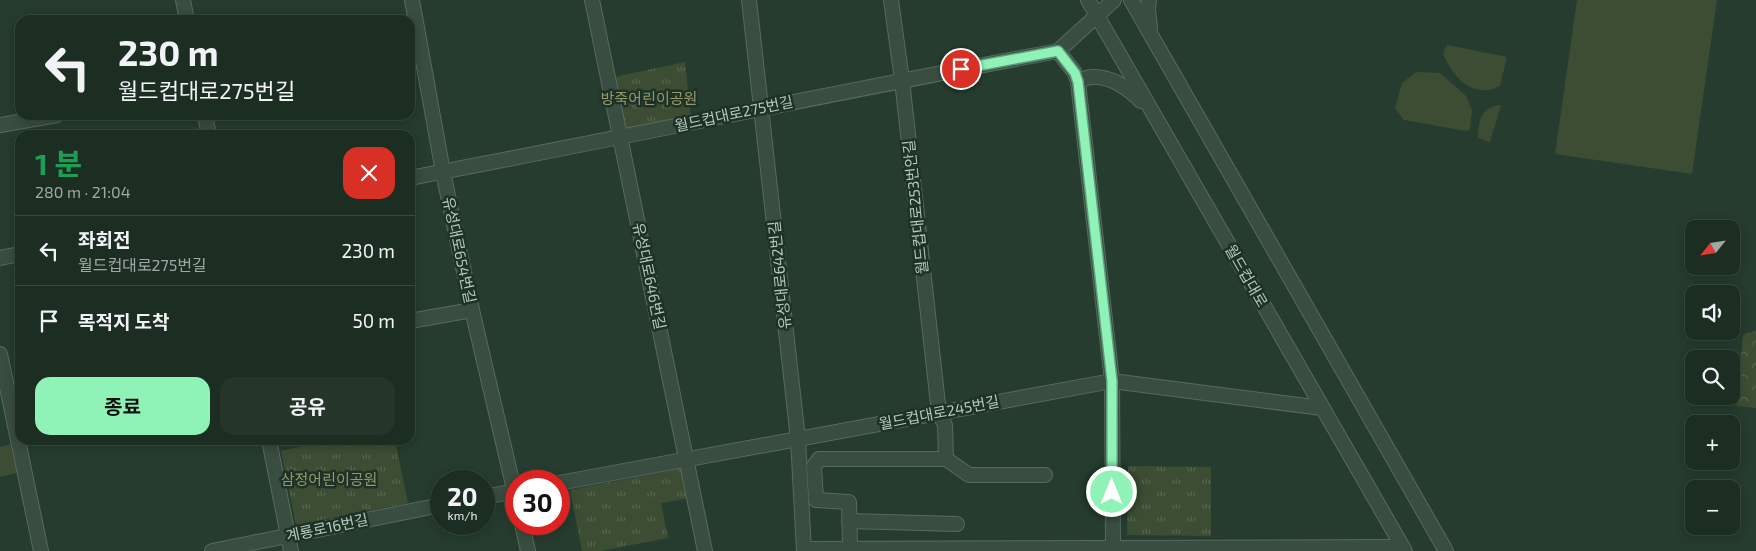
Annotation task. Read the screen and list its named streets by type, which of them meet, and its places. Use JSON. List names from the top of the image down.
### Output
{
  "streets": {
    "street": [
      "월드컵대로275번길",
      "월드컵대로253번안길",
      "유성대로654번길",
      "유성대로642번길",
      "유성대로646번길",
      "월드컵대로",
      "월드컵대로245번길",
      "계룡로16번길"
    ]
  },
  "crossings": [
    ["월드컵대로275번길", "월드컵대로253번안길"],
    ["월드컵대로275번길", "유성대로654번길"],
    ["월드컵대로275번길", "유성대로642번길"],
    ["월드컵대로275번길", "유성대로646번길"],
    ["월드컵대로253번안길", "월드컵대로245번길"],
    ["유성대로642번길", "월드컵대로245번길"],
    ["유성대로646번길", "월드컵대로245번길"],
    ["월드컵대로", "월드컵대로245번길"]
  ],
  "parks": ["방죽어린이공원", "삼정어린이공원"],
  "north": "bottom left",
  "page": {
    "turn": ["230 m", "월드컵대로275번길"],
    "heading": ["1 분", "280 m · 21:04"],
    "list": [
      {
        "name": "좌회전",
        "note": "월드컵대로275번길",
        "value": "230 m"
      },
      {
        "name": "목적지 도착",
        "value": "50 m"
      }
    ],
    "map_buttons": ["+", "−"],
    "buttons": ["종료", "공유"],
    "speed": "20 km/h",
    "limit": "30"
  }
}
